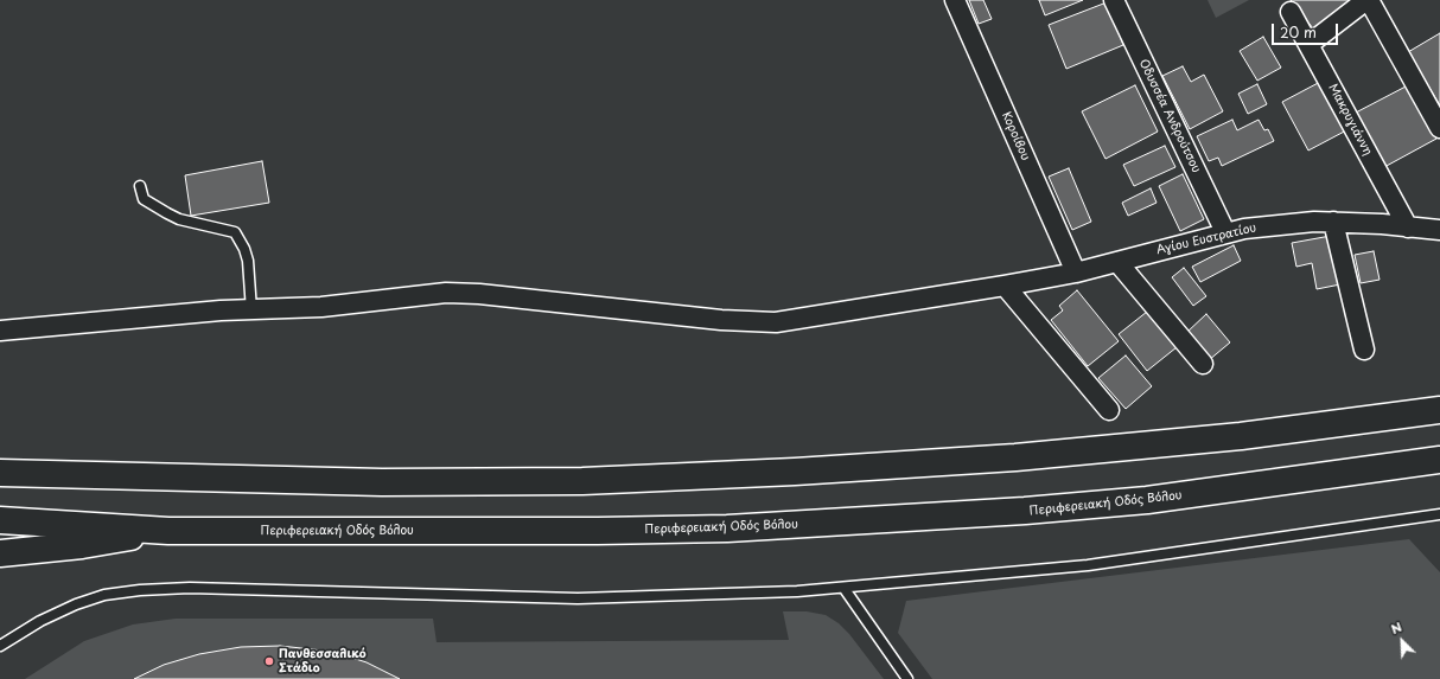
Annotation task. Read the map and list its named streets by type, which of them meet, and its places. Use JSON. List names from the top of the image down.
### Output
{
  "streets": {
    "main road": ["Περιφερειακή Οδός Βόλου"],
    "street": [
      "Οδυσσέα Ανδρούτσου",
      "Μακρυγιάννη",
      "Κοροίβου",
      "Αγίου Ευστρατίου"
    ]
  },
  "crossings": [
    ["Οδυσσέα Ανδρούτσου", "Αγίου Ευστρατίου"],
    ["Μακρυγιάννη", "Αγίου Ευστρατίου"],
    ["Κοροίβου", "Αγίου Ευστρατίου"]
  ],
  "places": ["Πανθεσσαλικό Στάδιο"],
  "scale_bar": "20 m",
  "north": "top left"
}
